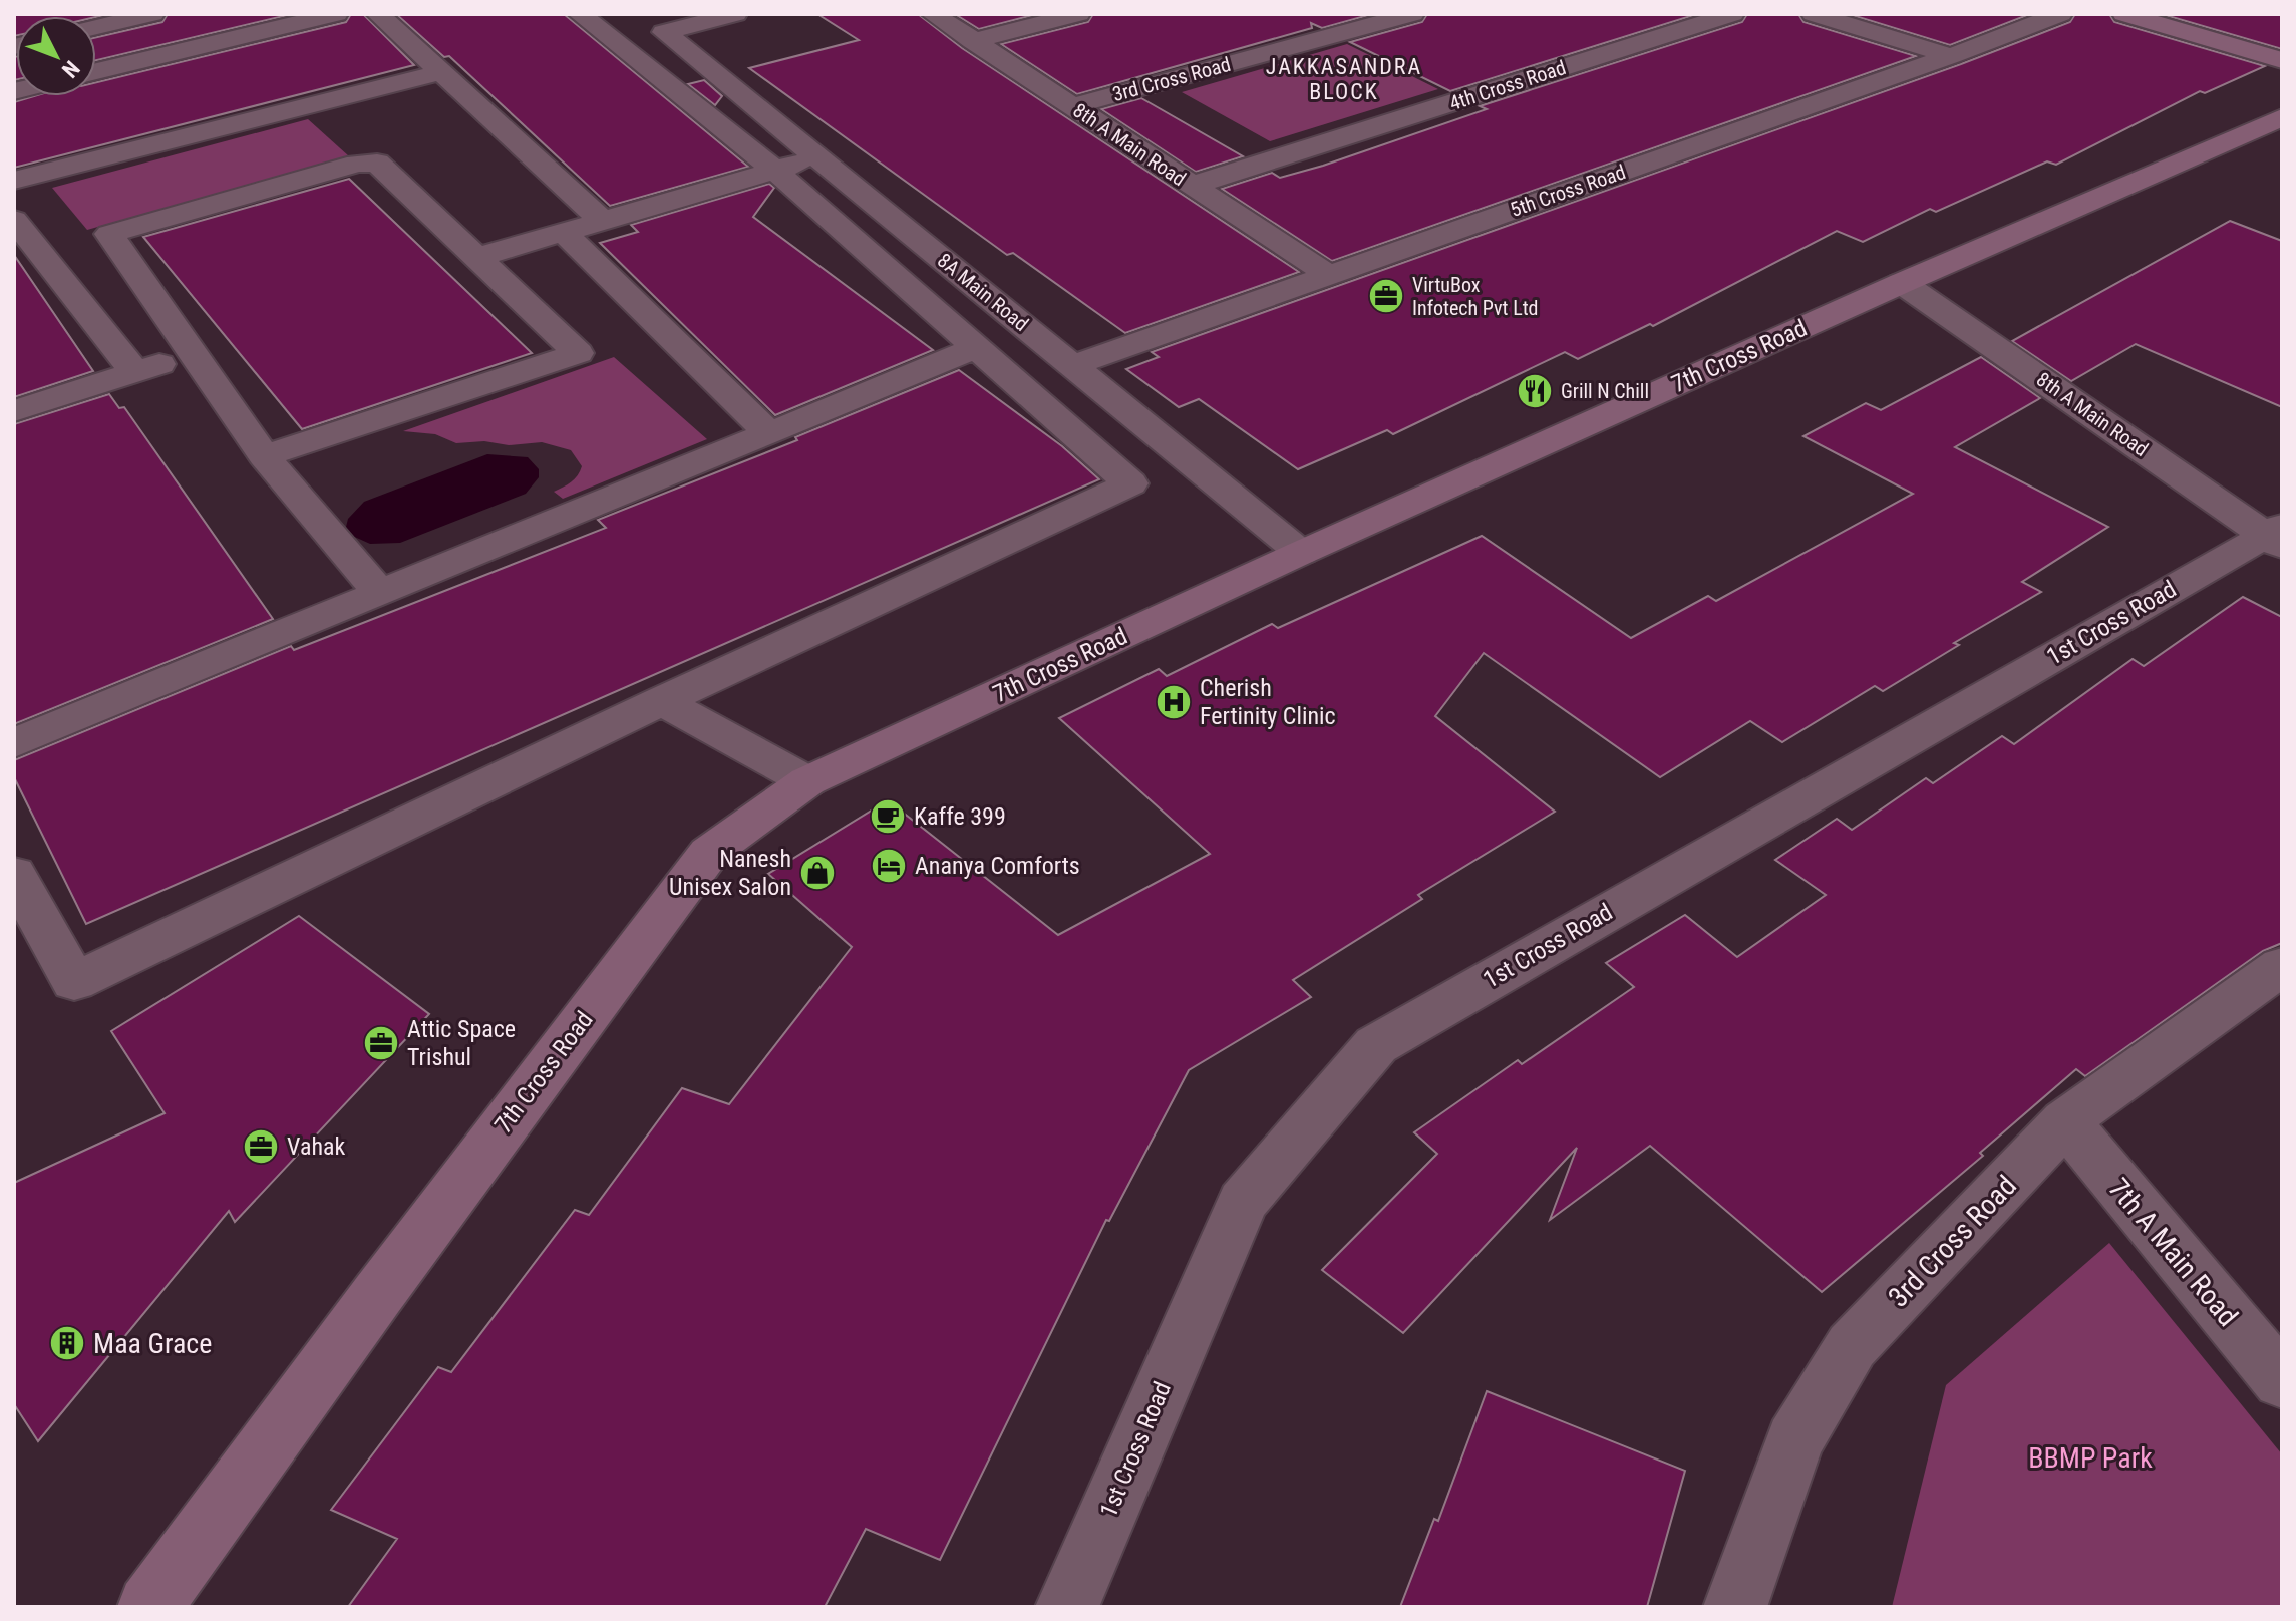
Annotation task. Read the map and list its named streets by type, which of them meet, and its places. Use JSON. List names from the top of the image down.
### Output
{
  "streets": {
    "street": [
      "3rd Cross Road",
      "4th Cross Road",
      "8th A Main Road",
      "5th Cross Road",
      "8A Main Road",
      "7th Cross Road",
      "1st Cross Road",
      "7th A Main Road"
    ]
  },
  "crossings": [
    ["3rd Cross Road", "8th A Main Road"],
    ["3rd Cross Road", "7th A Main Road"],
    ["4th Cross Road", "8th A Main Road"],
    ["8th A Main Road", "5th Cross Road"],
    ["8th A Main Road", "7th Cross Road"],
    ["8th A Main Road", "1st Cross Road"],
    ["5th Cross Road", "8A Main Road"],
    ["8A Main Road", "7th Cross Road"]
  ],
  "districts": ["JAKKASANDRA BLOCK"],
  "parks": ["BBMP Park"],
  "places": {
    "office": ["VirtuBox Infotech Pvt Ltd", "Attic Space Trishul", "Vahak"],
    "restaurant": ["Grill N Chill"],
    "hospital": ["Cherish Fertinity Clinic"],
    "cafe": ["Kaffe 399"],
    "hotel": ["Ananya Comforts"],
    "shop": ["Nanesh Unisex Salon"],
    "building": ["Maa Grace"]
  },
  "north": "bottom right"
}
